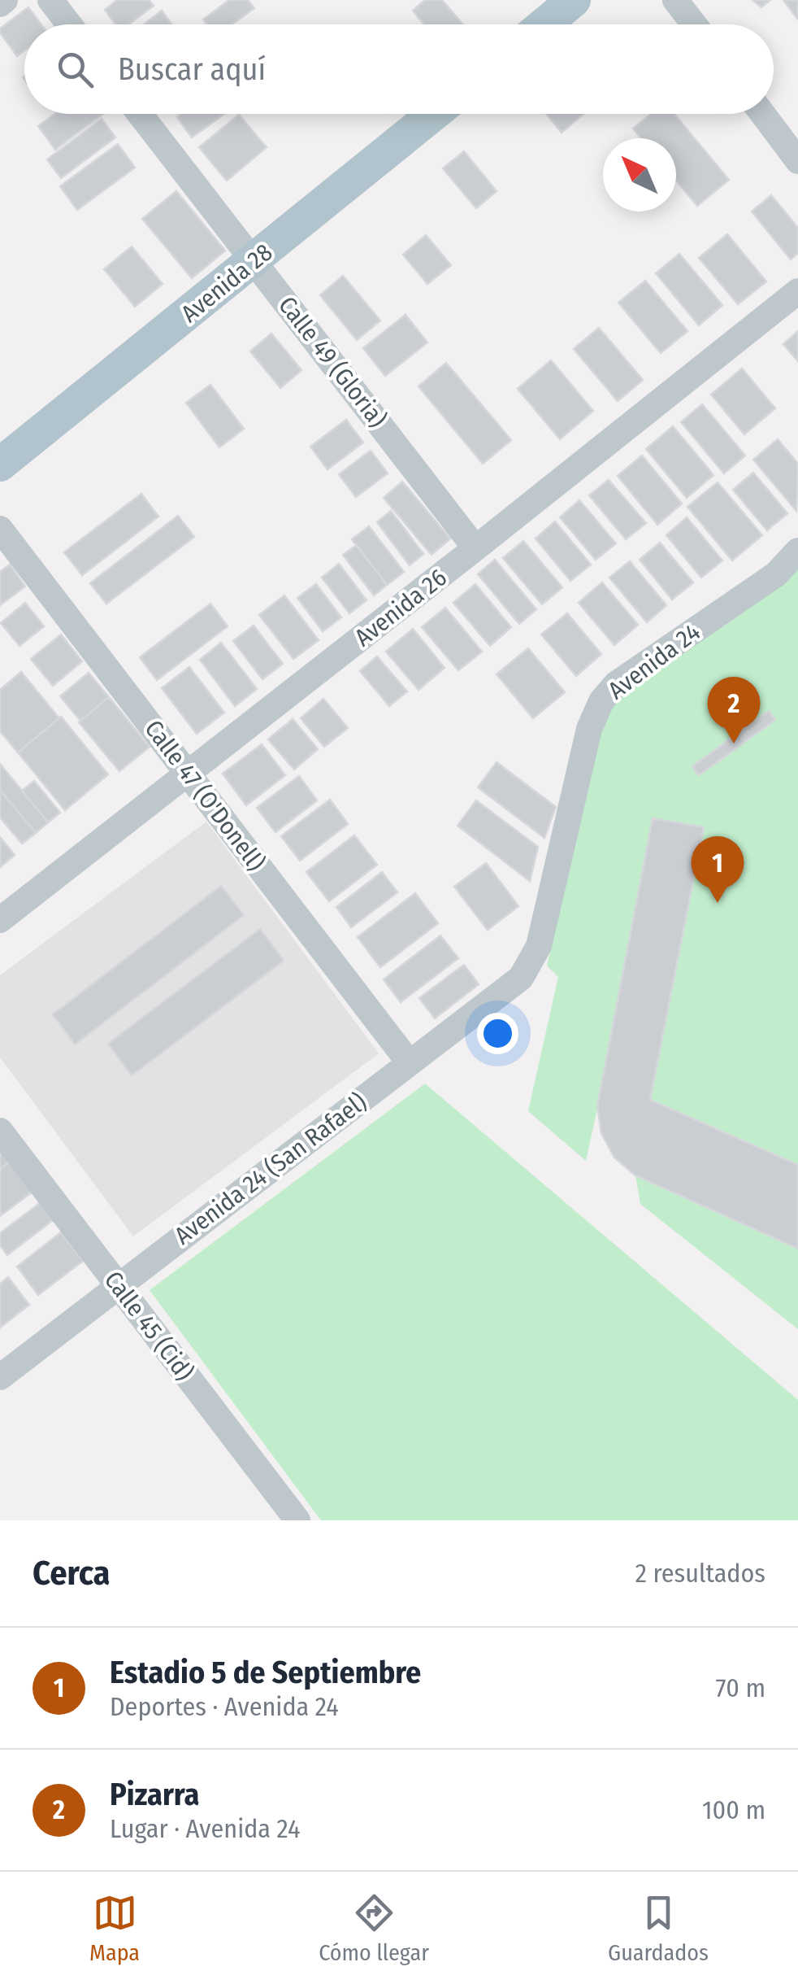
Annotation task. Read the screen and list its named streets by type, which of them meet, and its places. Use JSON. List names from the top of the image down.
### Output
{
  "streets": {
    "main road": ["Avenida 28"],
    "street": [
      "Calle 49 (Gloria)",
      "Avenida 26",
      "Avenida 24",
      "Calle 47 (O'Donell)",
      "Avenida 24 (San Rafael)",
      "Calle 45 (Cid)"
    ]
  },
  "crossings": [
    ["Avenida 28", "Calle 49 (Gloria)"],
    ["Calle 49 (Gloria)", "Avenida 26"],
    ["Avenida 26", "Calle 47 (O'Donell)"],
    ["Avenida 24", "Avenida 24 (San Rafael)"],
    ["Calle 47 (O'Donell)", "Avenida 24 (San Rafael)"],
    ["Avenida 24 (San Rafael)", "Calle 45 (Cid)"]
  ],
  "north": "top left",
  "page": {
    "search": "Buscar aquí",
    "pins": ["2", "1"],
    "heading": ["Cerca", "2 resultados"],
    "list": [
      {
        "mark": "1",
        "name": "Estadio 5 de Septiembre",
        "note": "Deportes · Avenida 24",
        "value": "70 m"
      },
      {
        "mark": "2",
        "name": "Pizarra",
        "note": "Lugar · Avenida 24",
        "value": "100 m"
      }
    ],
    "nav": ["Mapa", "Cómo llegar", "Guardados"]
  }
}
